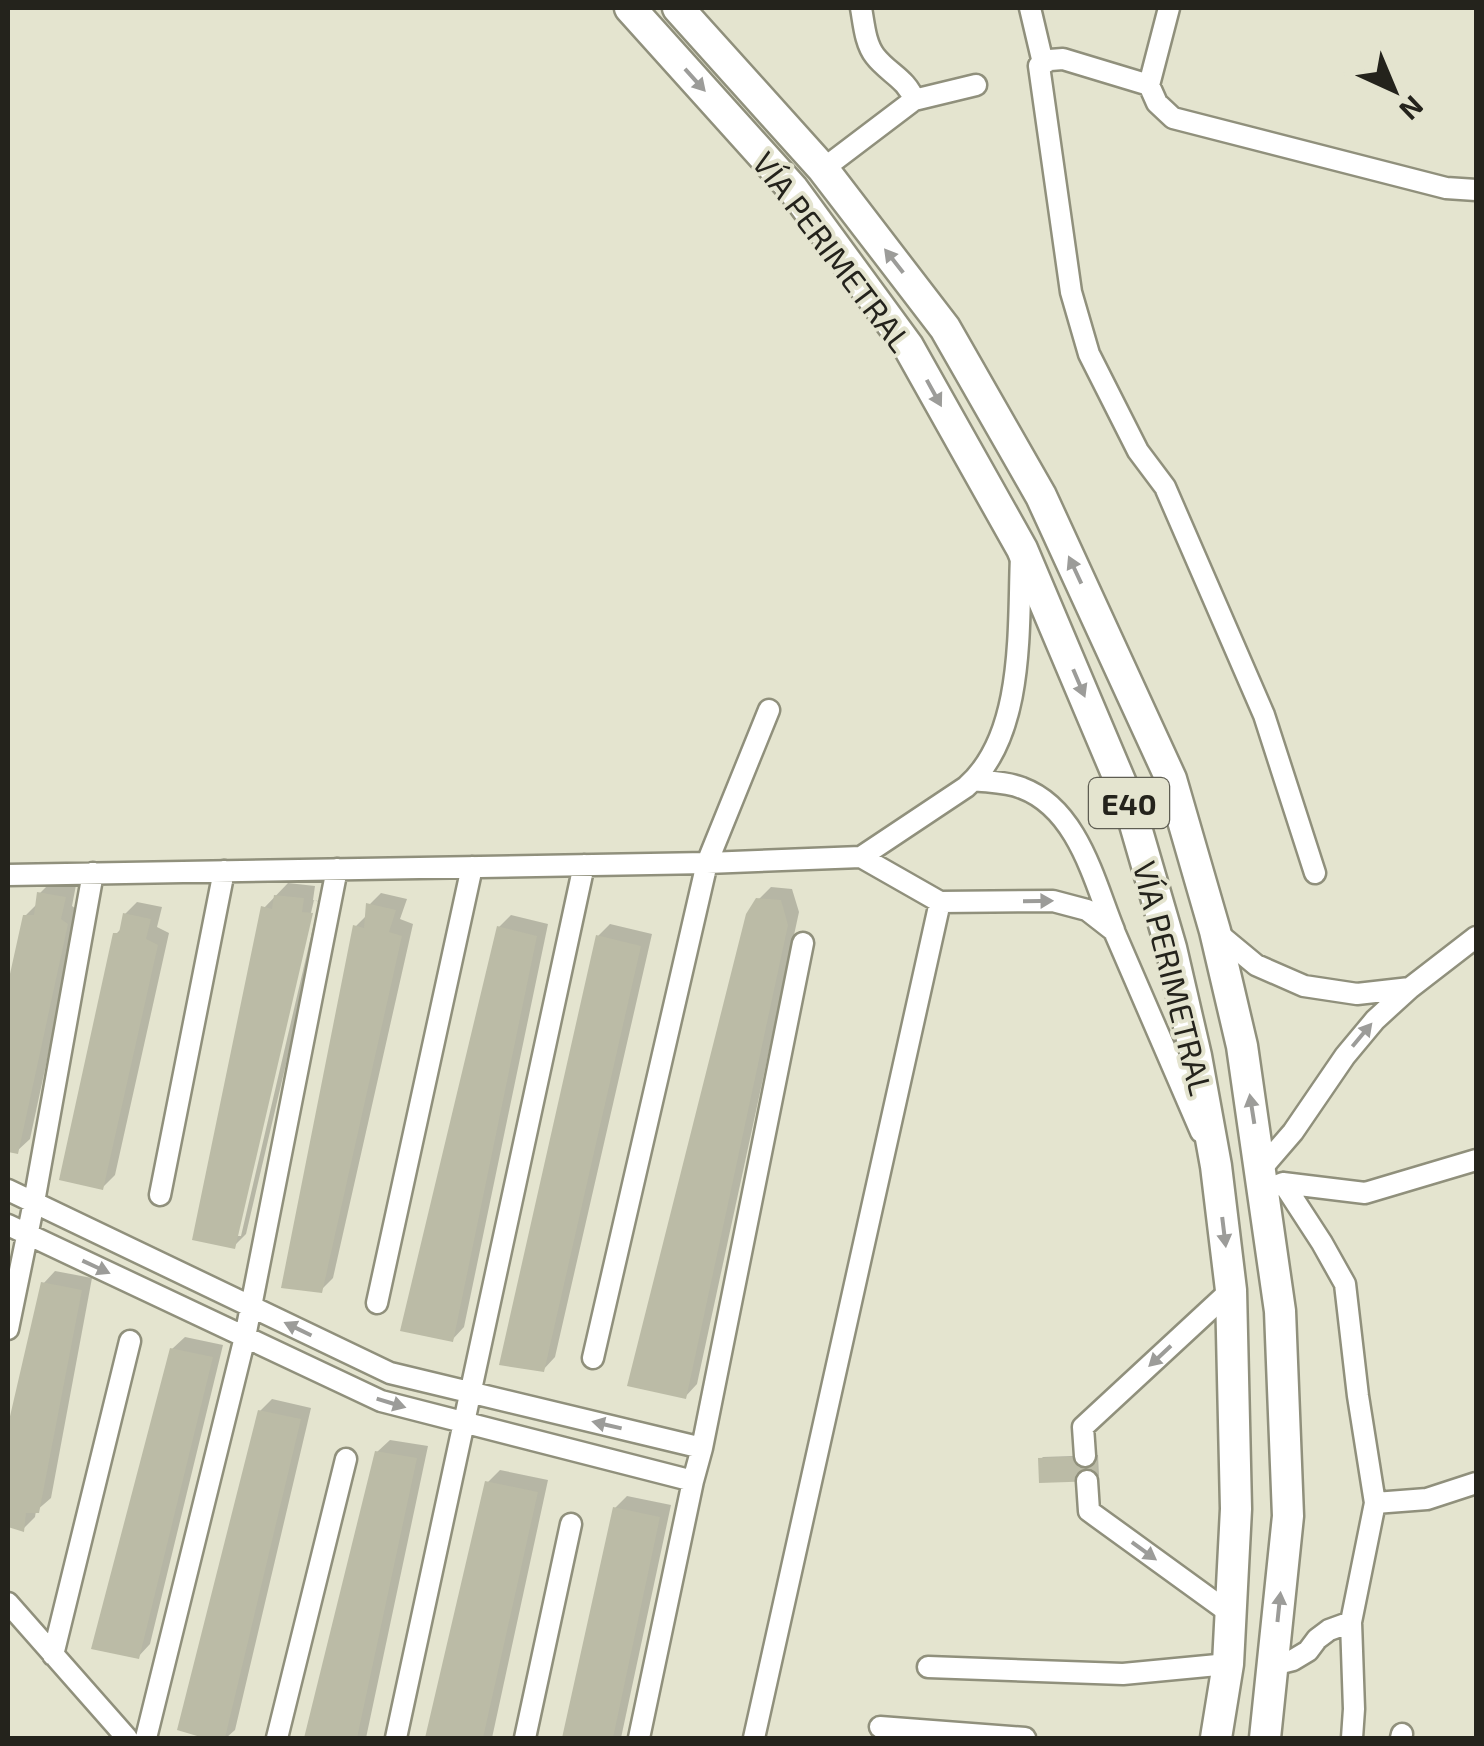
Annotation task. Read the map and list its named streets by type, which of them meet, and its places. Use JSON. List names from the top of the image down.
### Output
{
  "streets": {
    "highway": ["VÍA PERIMETRAL", "E40"]
  },
  "north": "bottom right"
}
